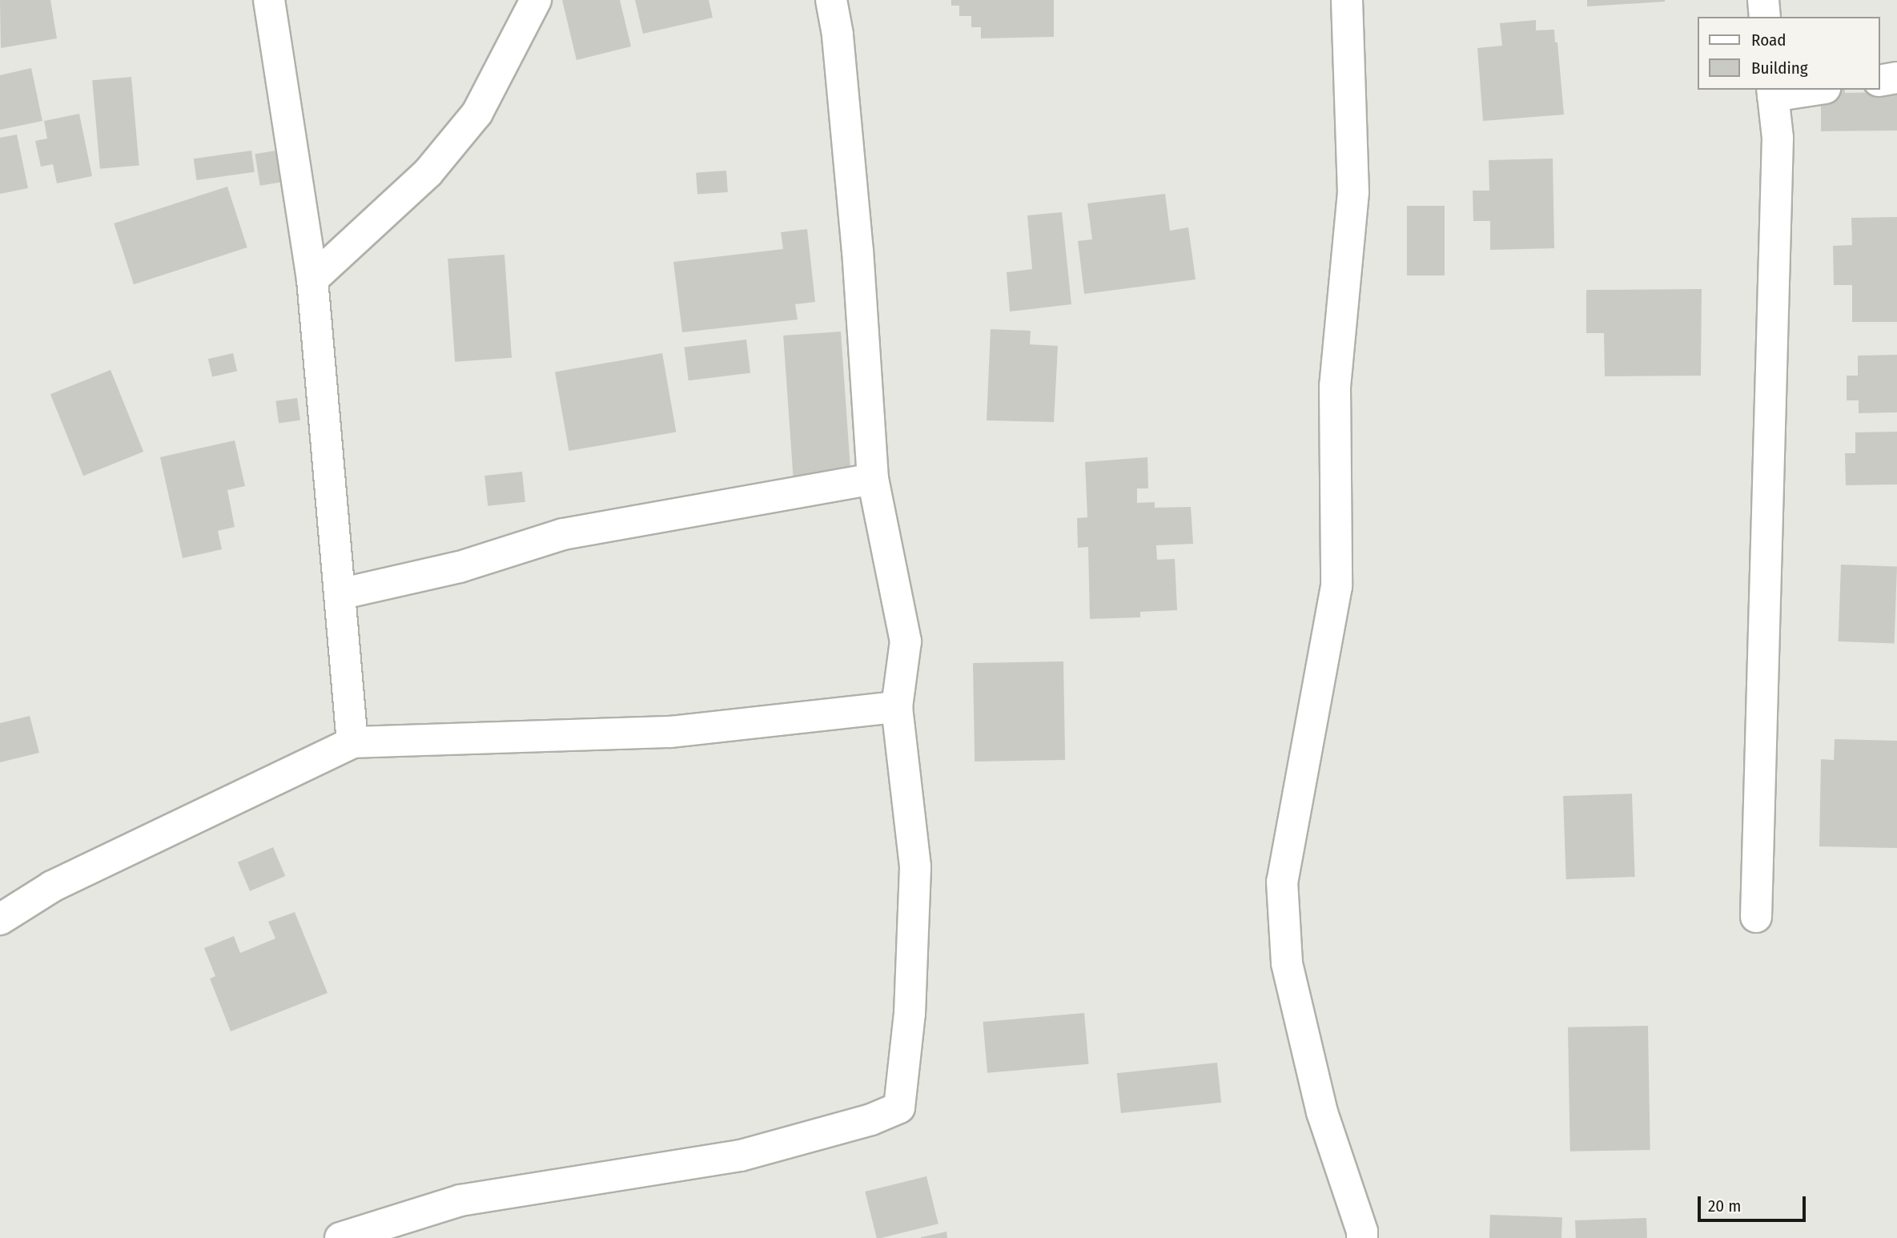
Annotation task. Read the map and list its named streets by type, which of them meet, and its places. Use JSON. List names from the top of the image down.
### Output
{
  "legend": ["Road", "Building"],
  "scale_bar": "20 m"
}
